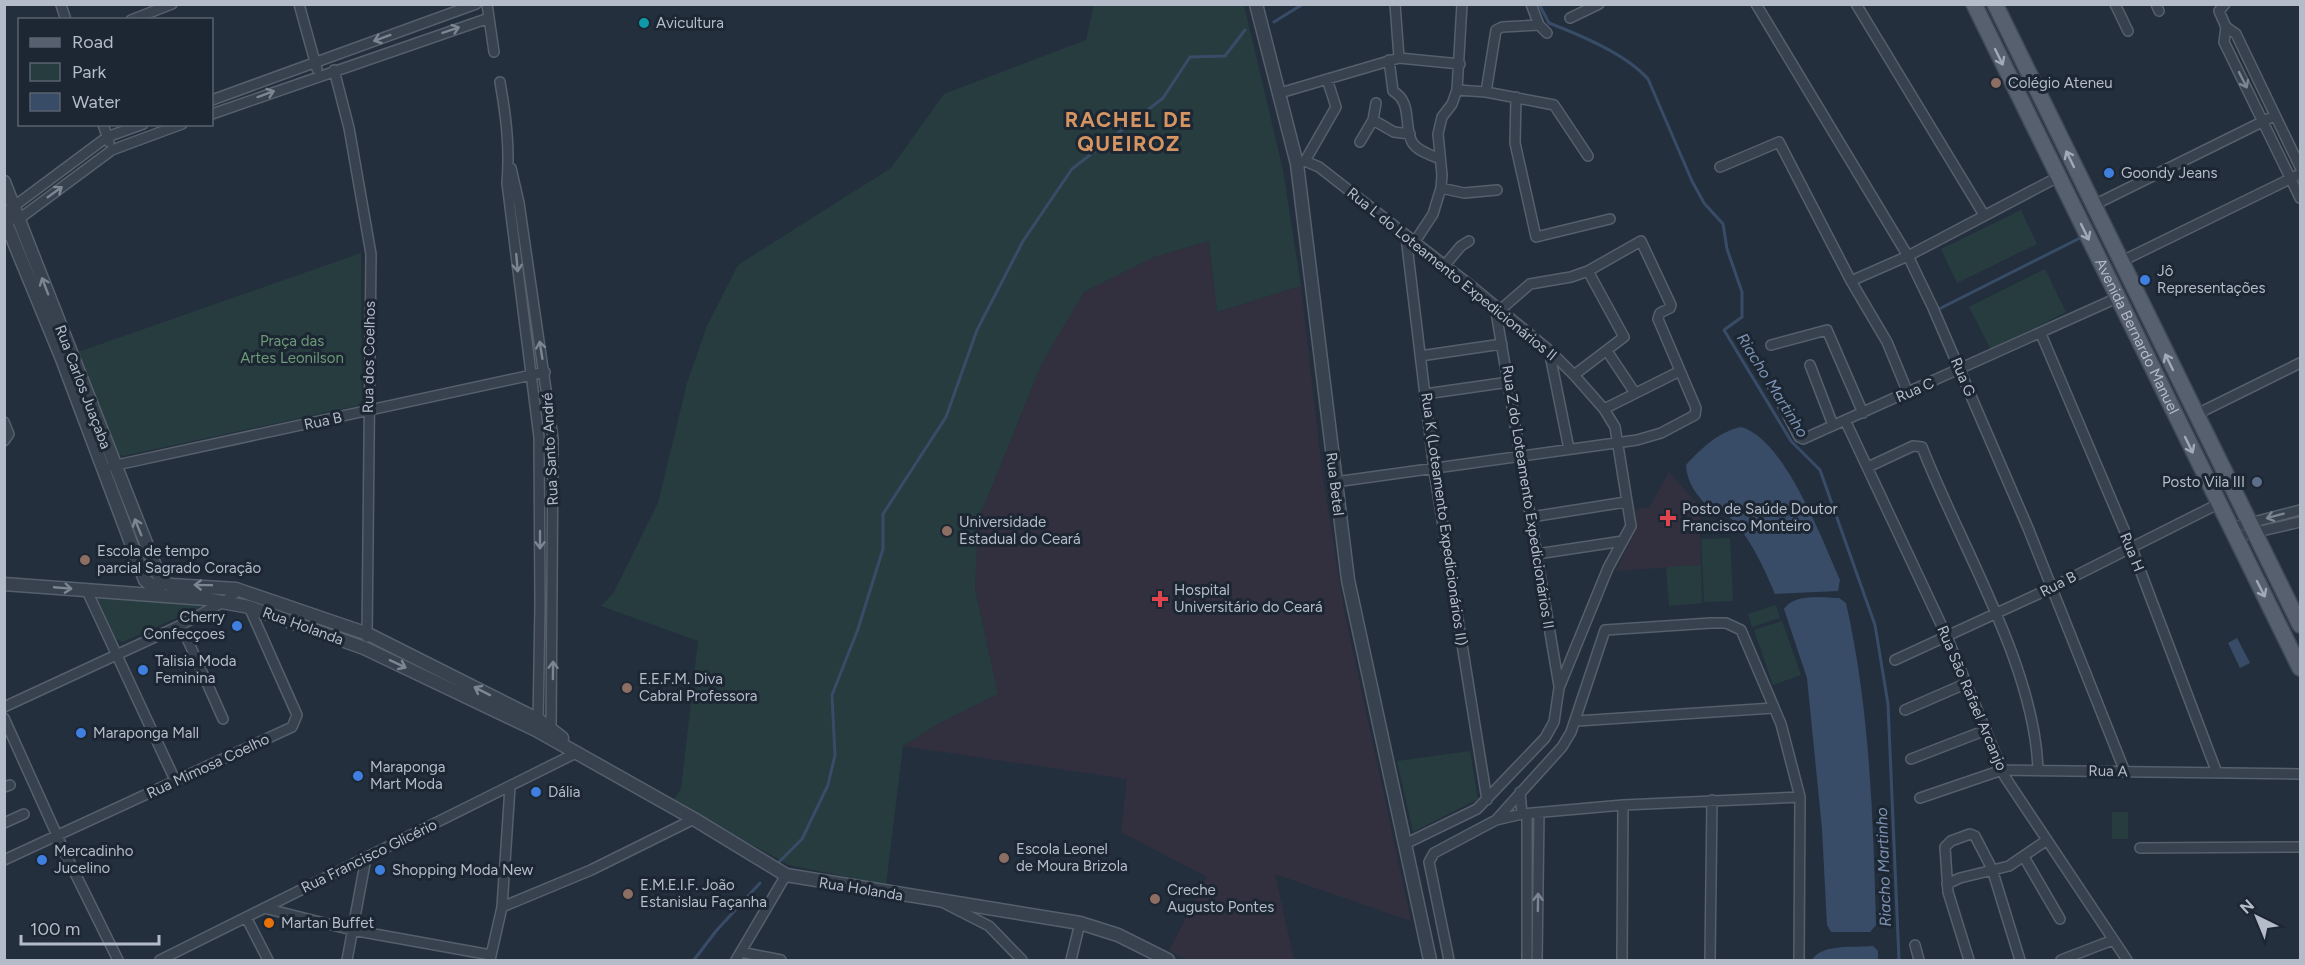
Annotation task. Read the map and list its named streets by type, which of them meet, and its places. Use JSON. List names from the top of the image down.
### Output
{
  "streets": {
    "main road": ["Avenida Bernardo Manuel"],
    "street": [
      "Rua L do Loteamento Expedicionários II",
      "Rua dos Coelhos",
      "Rua G",
      "Rua Carlos Juaçaba",
      "Rua C",
      "Rua B",
      "Rua Santo André",
      "Rua Betel",
      "Rua Z do Loteamento Expedicionários II",
      "Rua K (Loteamento Expedicionários II)",
      "Rua H",
      "Rua Holanda",
      "Rua São Rafael Arcanjo",
      "Rua Mimosa Coelho",
      "Rua A",
      "Rua Francisco Glicério"
    ]
  },
  "crossings": [
    ["Rua L do Loteamento Expedicionários II", "Rua Betel"],
    ["Rua L do Loteamento Expedicionários II", "Rua Z do Loteamento Expedicionários II"],
    ["Rua L do Loteamento Expedicionários II", "Rua K (Loteamento Expedicionários II)"],
    ["Avenida Bernardo Manuel", "Rua C"],
    ["Avenida Bernardo Manuel", "Rua B"],
    ["Rua dos Coelhos", "Rua B"],
    ["Rua dos Coelhos", "Rua Holanda"],
    ["Rua G", "Rua C"],
    ["Rua G", "Rua B"],
    ["Rua G", "Rua A"],
    ["Rua Carlos Juaçaba", "Rua B"],
    ["Rua Carlos Juaçaba", "Rua Holanda"],
    ["Rua C", "Rua H"],
    ["Rua C", "Rua São Rafael Arcanjo"],
    ["Rua B", "Rua Santo André"],
    ["Rua B", "Rua H"],
    ["Rua B", "Rua São Rafael Arcanjo"],
    ["Rua Santo André", "Rua Holanda"],
    ["Rua H", "Rua A"],
    ["Rua Holanda", "Rua Mimosa Coelho"],
    ["Rua Holanda", "Rua Francisco Glicério"],
    ["Rua São Rafael Arcanjo", "Rua A"]
  ],
  "districts": ["RACHEL DE QUEIROZ"],
  "water": ["Riacho Martinho"],
  "parks": ["Praça das Artes Leonilson"],
  "places": {
    "other": [
      "Avicultura",
      "Colégio Ateneu",
      "Goondy Jeans",
      "Jô Representações",
      "Posto Vila III",
      "Universidade Estadual do Ceará",
      "Escola de tempo parcial Sagrado Coração",
      "Cherry Confecçoes",
      "Talisia Moda Feminina",
      "E.E.F.M. Diva Cabral Professora",
      "Maraponga Mall",
      "Maraponga Mart Moda",
      "Dália",
      "Escola Leonel de Moura Brizola",
      "Mercadinho Jucelino",
      "Shopping Moda New",
      "E.M.E.I.F. João Estanislau Façanha",
      "Creche Augusto Pontes",
      "Martan Buffet"
    ],
    "health": ["Posto de Saúde Doutor Francisco Monteiro", "Hospital Universitário do Ceará"]
  },
  "legend": ["Road", "Park", "Water"],
  "scale_bar": "100 m",
  "north": "top left"
}
